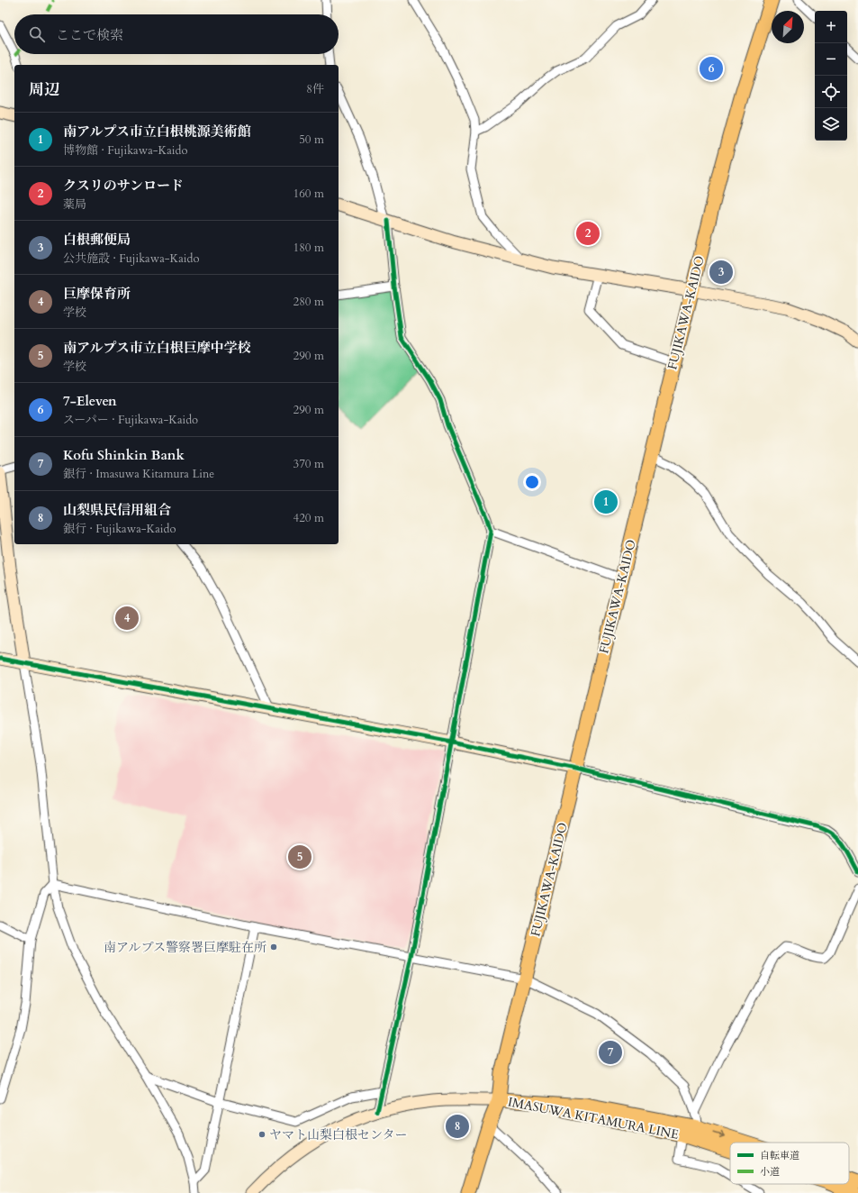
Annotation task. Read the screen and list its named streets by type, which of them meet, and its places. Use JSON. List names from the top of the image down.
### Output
{
  "streets": {
    "main road": ["FUJIKAWA-KAIDO", "IMASUWA KITAMURA LINE"]
  },
  "crossings": [
    ["FUJIKAWA-KAIDO", "IMASUWA KITAMURA LINE"]
  ],
  "places": ["南アルプス警察署巨摩駐在所", "ヤマト山梨白根センター"],
  "legend": ["自転車道", "小道"],
  "north": "top right",
  "page": {
    "map_buttons": ["+", "−"],
    "search": "ここで検索",
    "pins": [
      "6",
      "2",
      "3",
      "1",
      "4",
      "5",
      "7",
      "8"
    ],
    "heading": ["周辺", "8件"],
    "list": [
      {
        "mark": "1",
        "name": "南アルプス市立白根桃源美術館",
        "note": "博物館 · Fujikawa-Kaido",
        "value": "50 m"
      },
      {
        "mark": "2",
        "name": "クスリのサンロード",
        "note": "薬局",
        "value": "160 m"
      },
      {
        "mark": "3",
        "name": "白根郵便局",
        "note": "公共施設 · Fujikawa-Kaido",
        "value": "180 m"
      },
      {
        "mark": "4",
        "name": "巨摩保育所",
        "note": "学校",
        "value": "280 m"
      },
      {
        "mark": "5",
        "name": "南アルプス市立白根巨摩中学校",
        "note": "学校",
        "value": "290 m"
      },
      {
        "mark": "6",
        "name": "7-Eleven",
        "note": "スーパー · Fujikawa-Kaido",
        "value": "290 m"
      },
      {
        "mark": "7",
        "name": "Kofu Shinkin Bank",
        "note": "銀行 · Imasuwa Kitamura Line",
        "value": "370 m"
      },
      {
        "mark": "8",
        "name": "山梨県民信用組合",
        "note": "銀行 · Fujikawa-Kaido",
        "value": "420 m"
      }
    ]
  }
}
